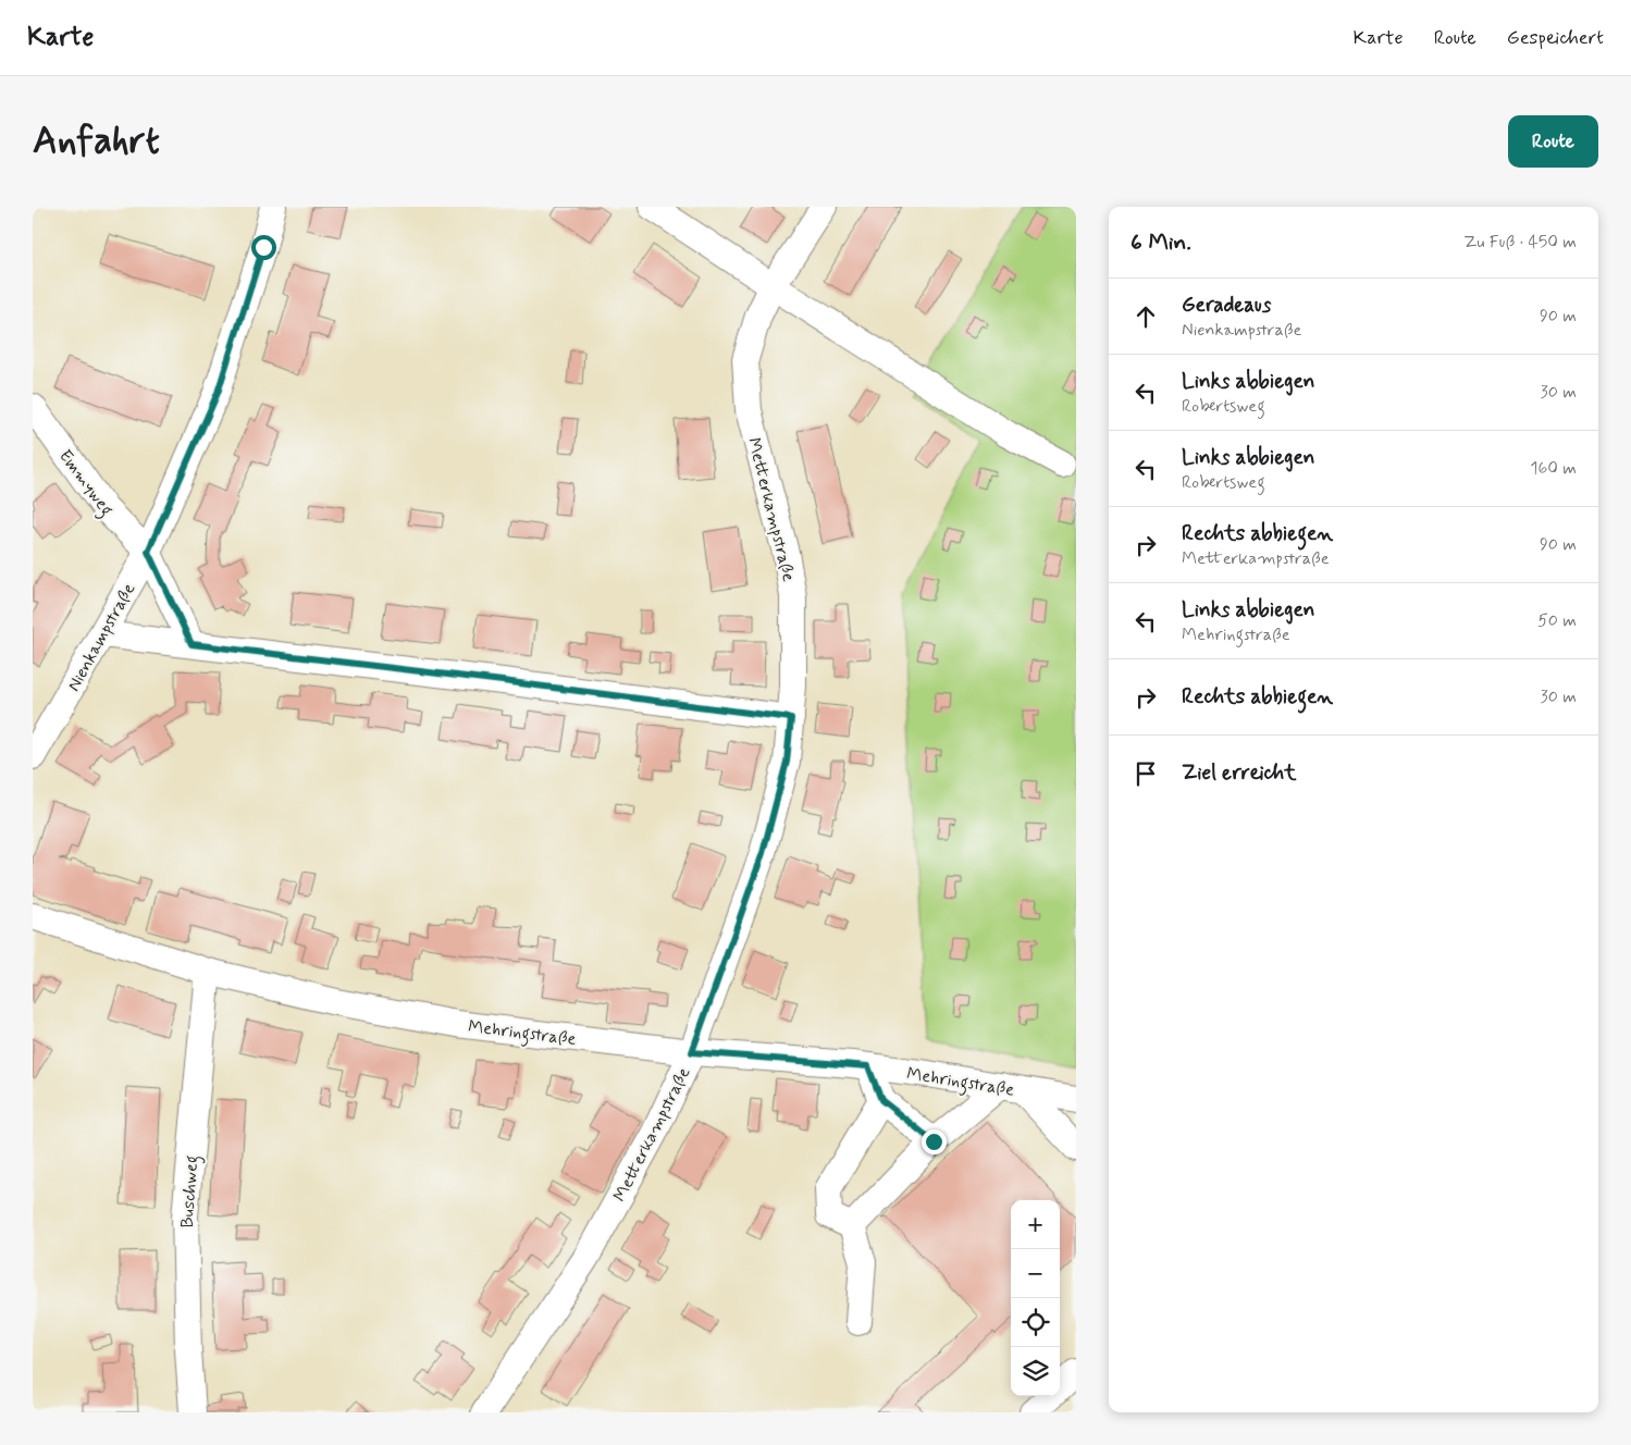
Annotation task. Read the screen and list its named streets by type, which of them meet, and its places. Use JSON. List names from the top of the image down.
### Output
{
  "streets": {
    "street": [
      "Emmyweg",
      "Metterkampstraße",
      "Nienkampstraße",
      "Mehringstraße",
      "Buschweg"
    ]
  },
  "crossings": [
    ["Emmyweg", "Nienkampstraße"],
    ["Metterkampstraße", "Mehringstraße"],
    ["Mehringstraße", "Buschweg"]
  ],
  "page": {
    "header": "Karte",
    "nav": ["Karte", "Route", "Gespeichert"],
    "buttons": "Route",
    "title": "Anfahrt",
    "heading": ["6 Min.", "Zu Fuß · 450 m"],
    "list": [
      ["Geradeaus", "Nienkampstraße", "90 m"],
      ["Links abbiegen", "Robertsweg", "30 m"],
      ["Links abbiegen", "Robertsweg", "160 m"],
      ["Rechts abbiegen", "Metterkampstraße", "90 m"],
      ["Links abbiegen", "Mehringstraße", "50 m"],
      ["Rechts abbiegen", "30 m"],
      "Ziel erreicht"
    ],
    "map_buttons": ["+", "−"]
  }
}
